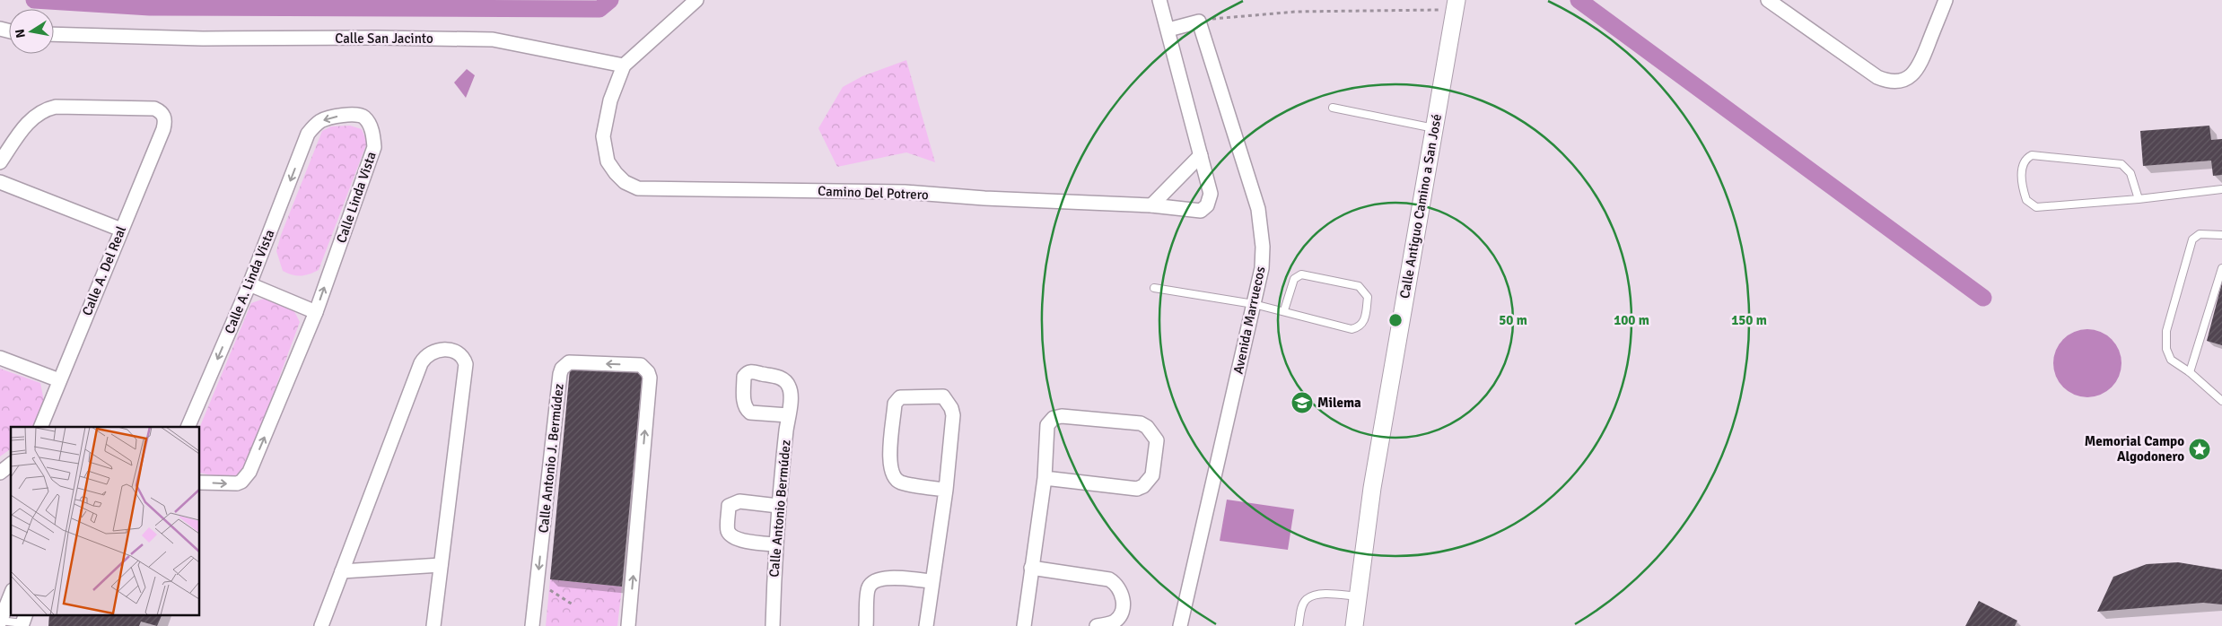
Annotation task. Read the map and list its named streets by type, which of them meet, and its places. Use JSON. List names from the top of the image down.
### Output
{
  "streets": {
    "street": [
      "Calle San Jacinto",
      "Camino Del Potrero",
      "Calle Linda Vista",
      "Calle Antiguo Camino a San José",
      "Calle A. Del Real",
      "Calle A. Linda Vista",
      "Avenida Marruecos",
      "Calle Antonio J. Bermúdez",
      "Calle Antonio Bermúdez"
    ]
  },
  "crossings": [
    ["Calle San Jacinto", "Camino Del Potrero"],
    ["Calle Linda Vista", "Calle A. Linda Vista"]
  ],
  "one_way": ["Calle A. Linda Vista"],
  "places": {
    "school or university": ["Milema"],
    "place": ["Memorial Campo Algodonero"]
  },
  "north": "left",
  "rings": ["50 m", "100 m", "150 m"]
}
